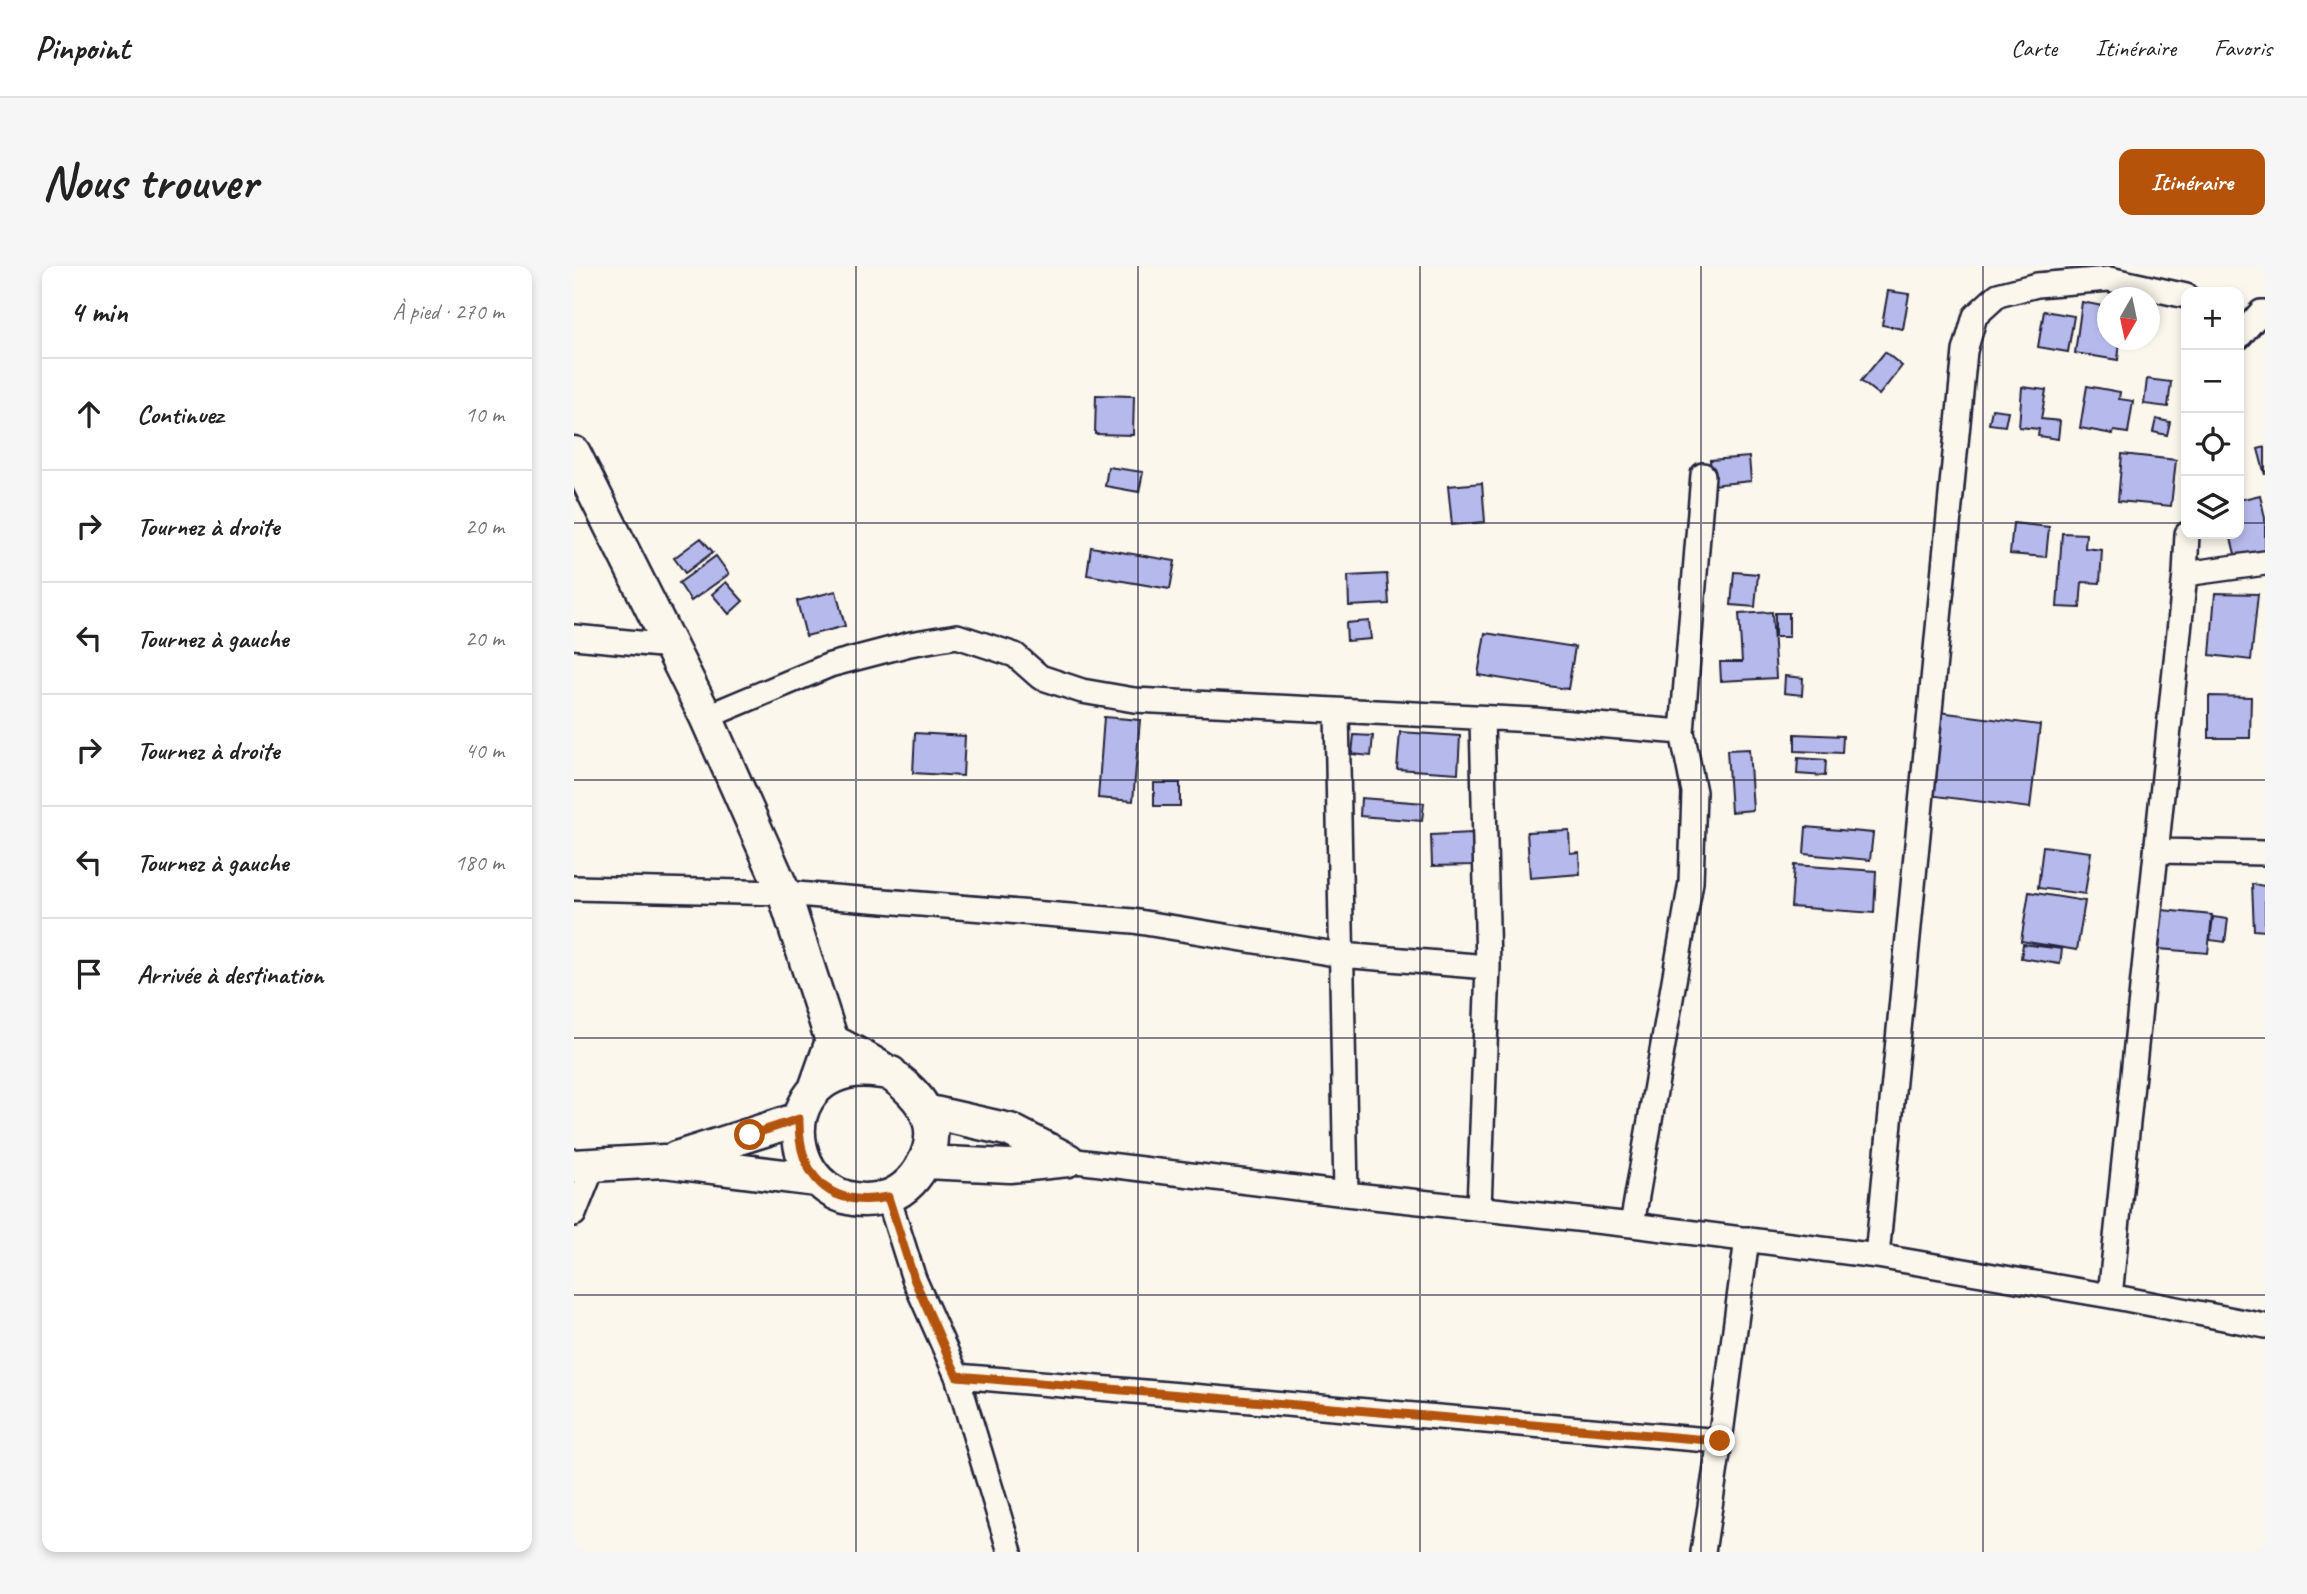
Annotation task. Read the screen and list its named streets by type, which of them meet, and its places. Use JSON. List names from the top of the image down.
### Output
{
  "north": "bottom",
  "page": {
    "header": "Pinpoint",
    "nav": ["Carte", "Itinéraire", "Favoris"],
    "buttons": "Itinéraire",
    "title": "Nous trouver",
    "heading": ["4 min", "À pied · 270 m"],
    "map_buttons": ["+", "−"],
    "list": [
      ["Continuez", "10 m"],
      ["Tournez à droite", "20 m"],
      ["Tournez à gauche", "20 m"],
      ["Tournez à droite", "40 m"],
      ["Tournez à gauche", "180 m"],
      "Arrivée à destination"
    ]
  }
}
